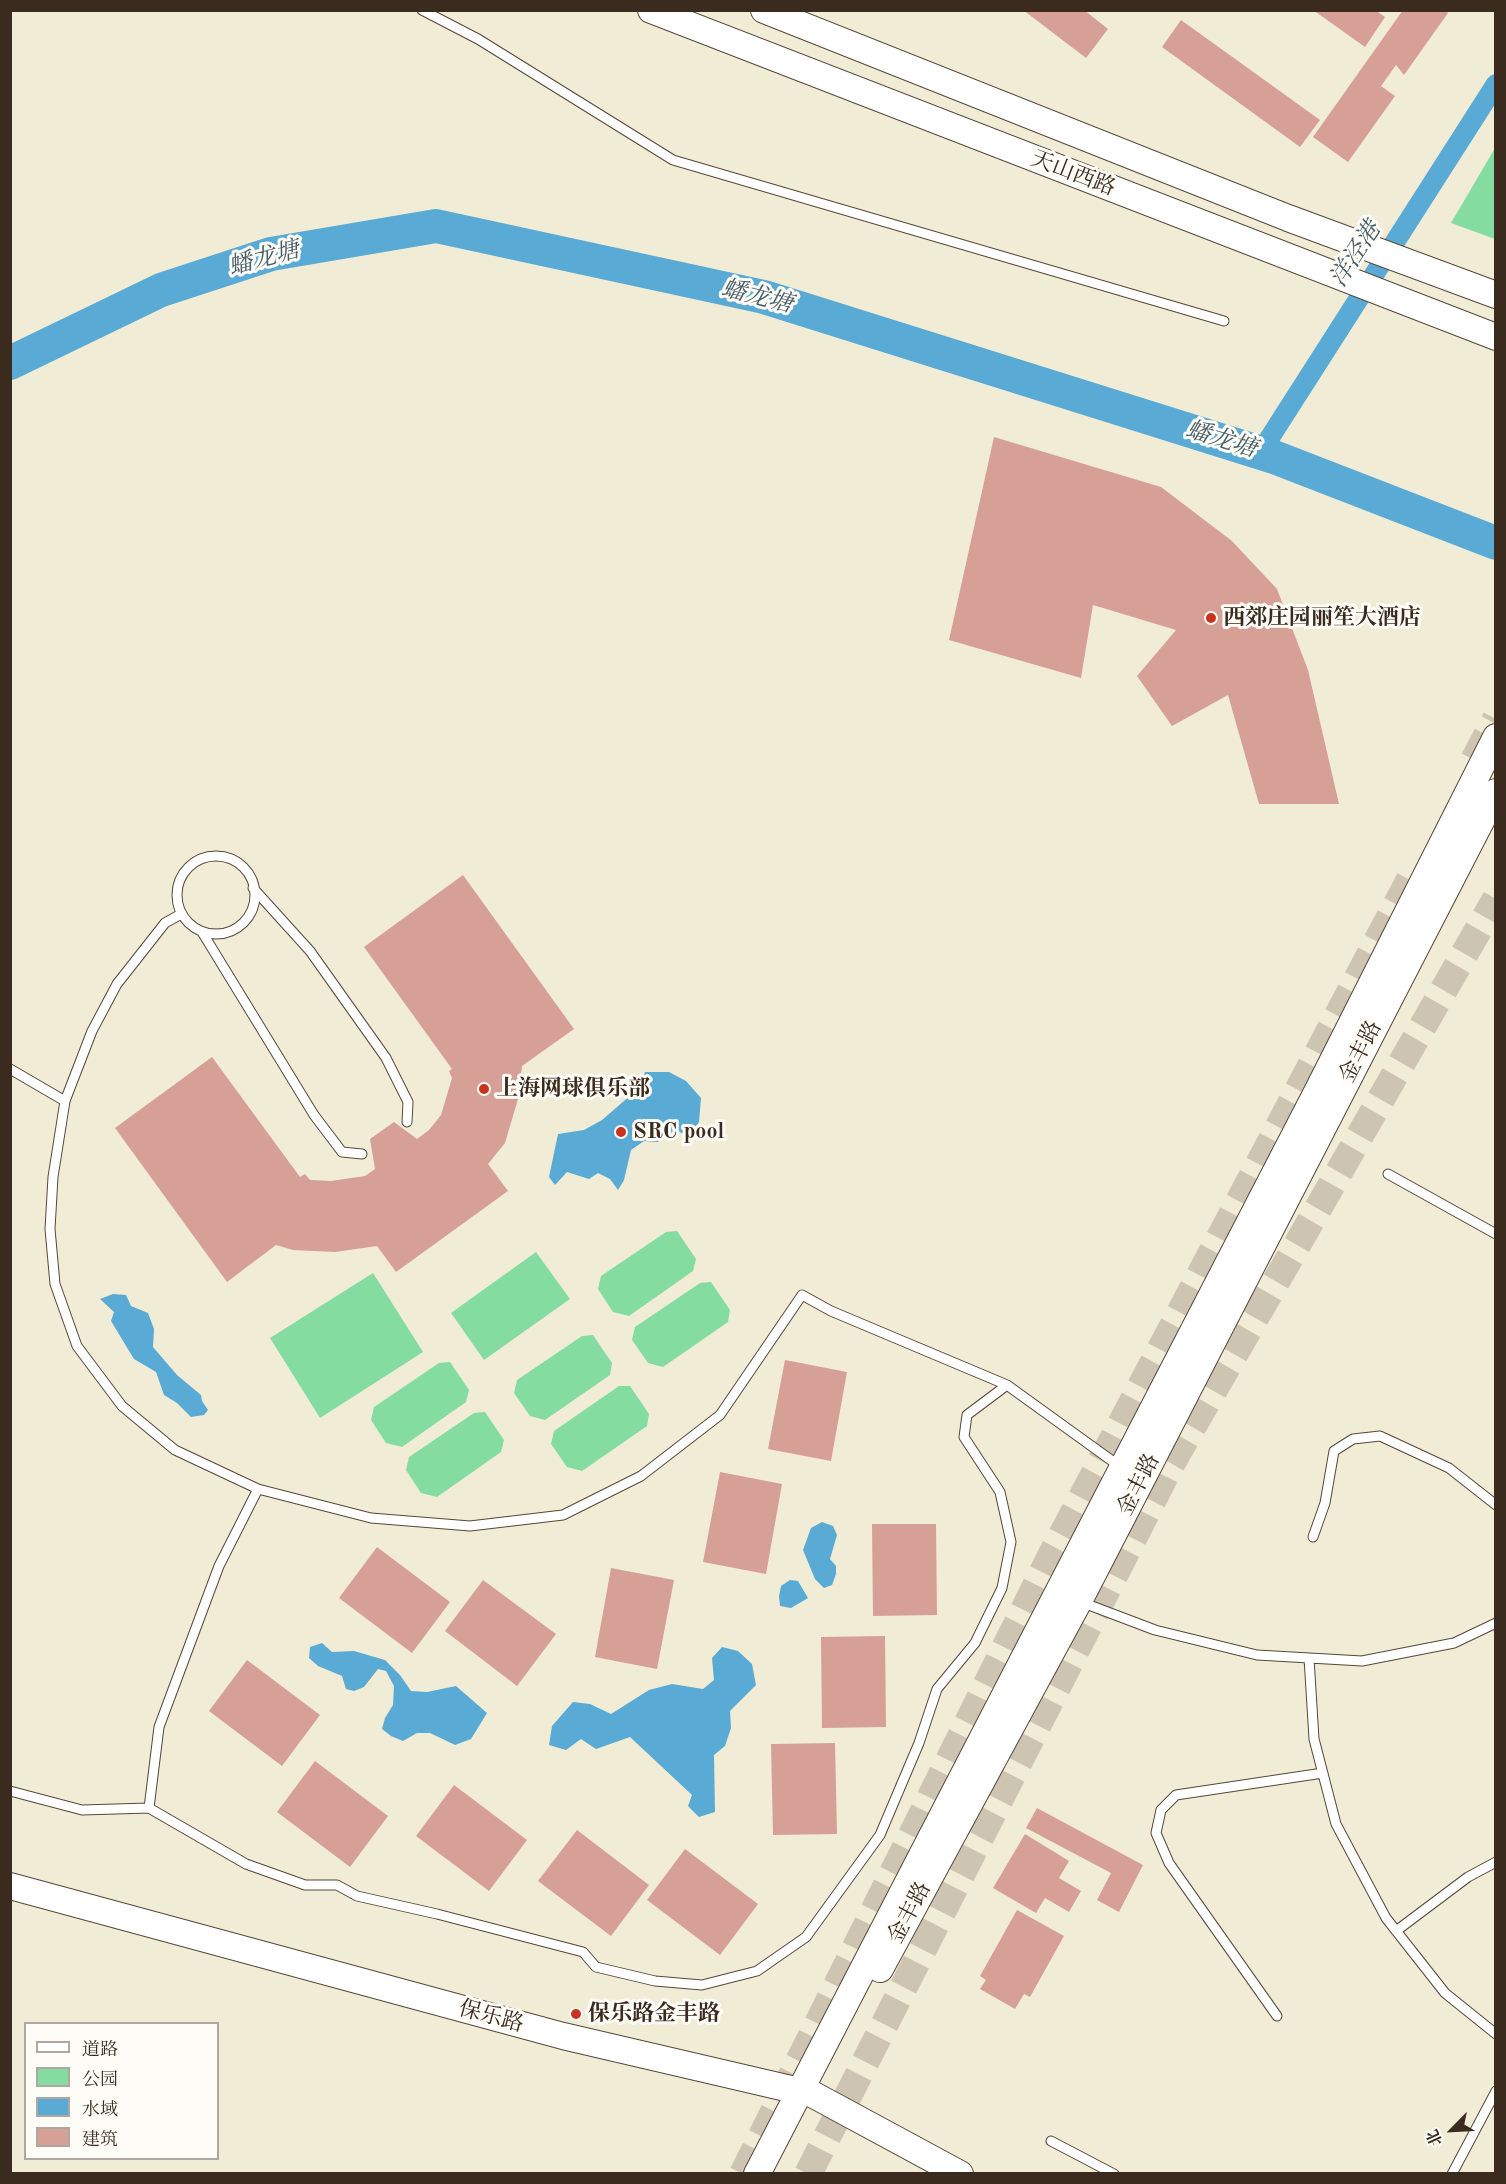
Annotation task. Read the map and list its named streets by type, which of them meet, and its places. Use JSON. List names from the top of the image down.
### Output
{
  "streets": {
    "main road": ["天山西路", "金丰路", "保乐路"]
  },
  "crossings": [
    ["金丰路", "保乐路"]
  ],
  "water": ["洋泾港", "蟠龙塘"],
  "places": [
    "西郊庄园丽笙大酒店",
    "上海网球俱乐部",
    "SRC pool",
    "保乐路金丰路"
  ],
  "legend": [
    "道路",
    "公园",
    "水域",
    "建筑"
  ],
  "north": "bottom left"
}
